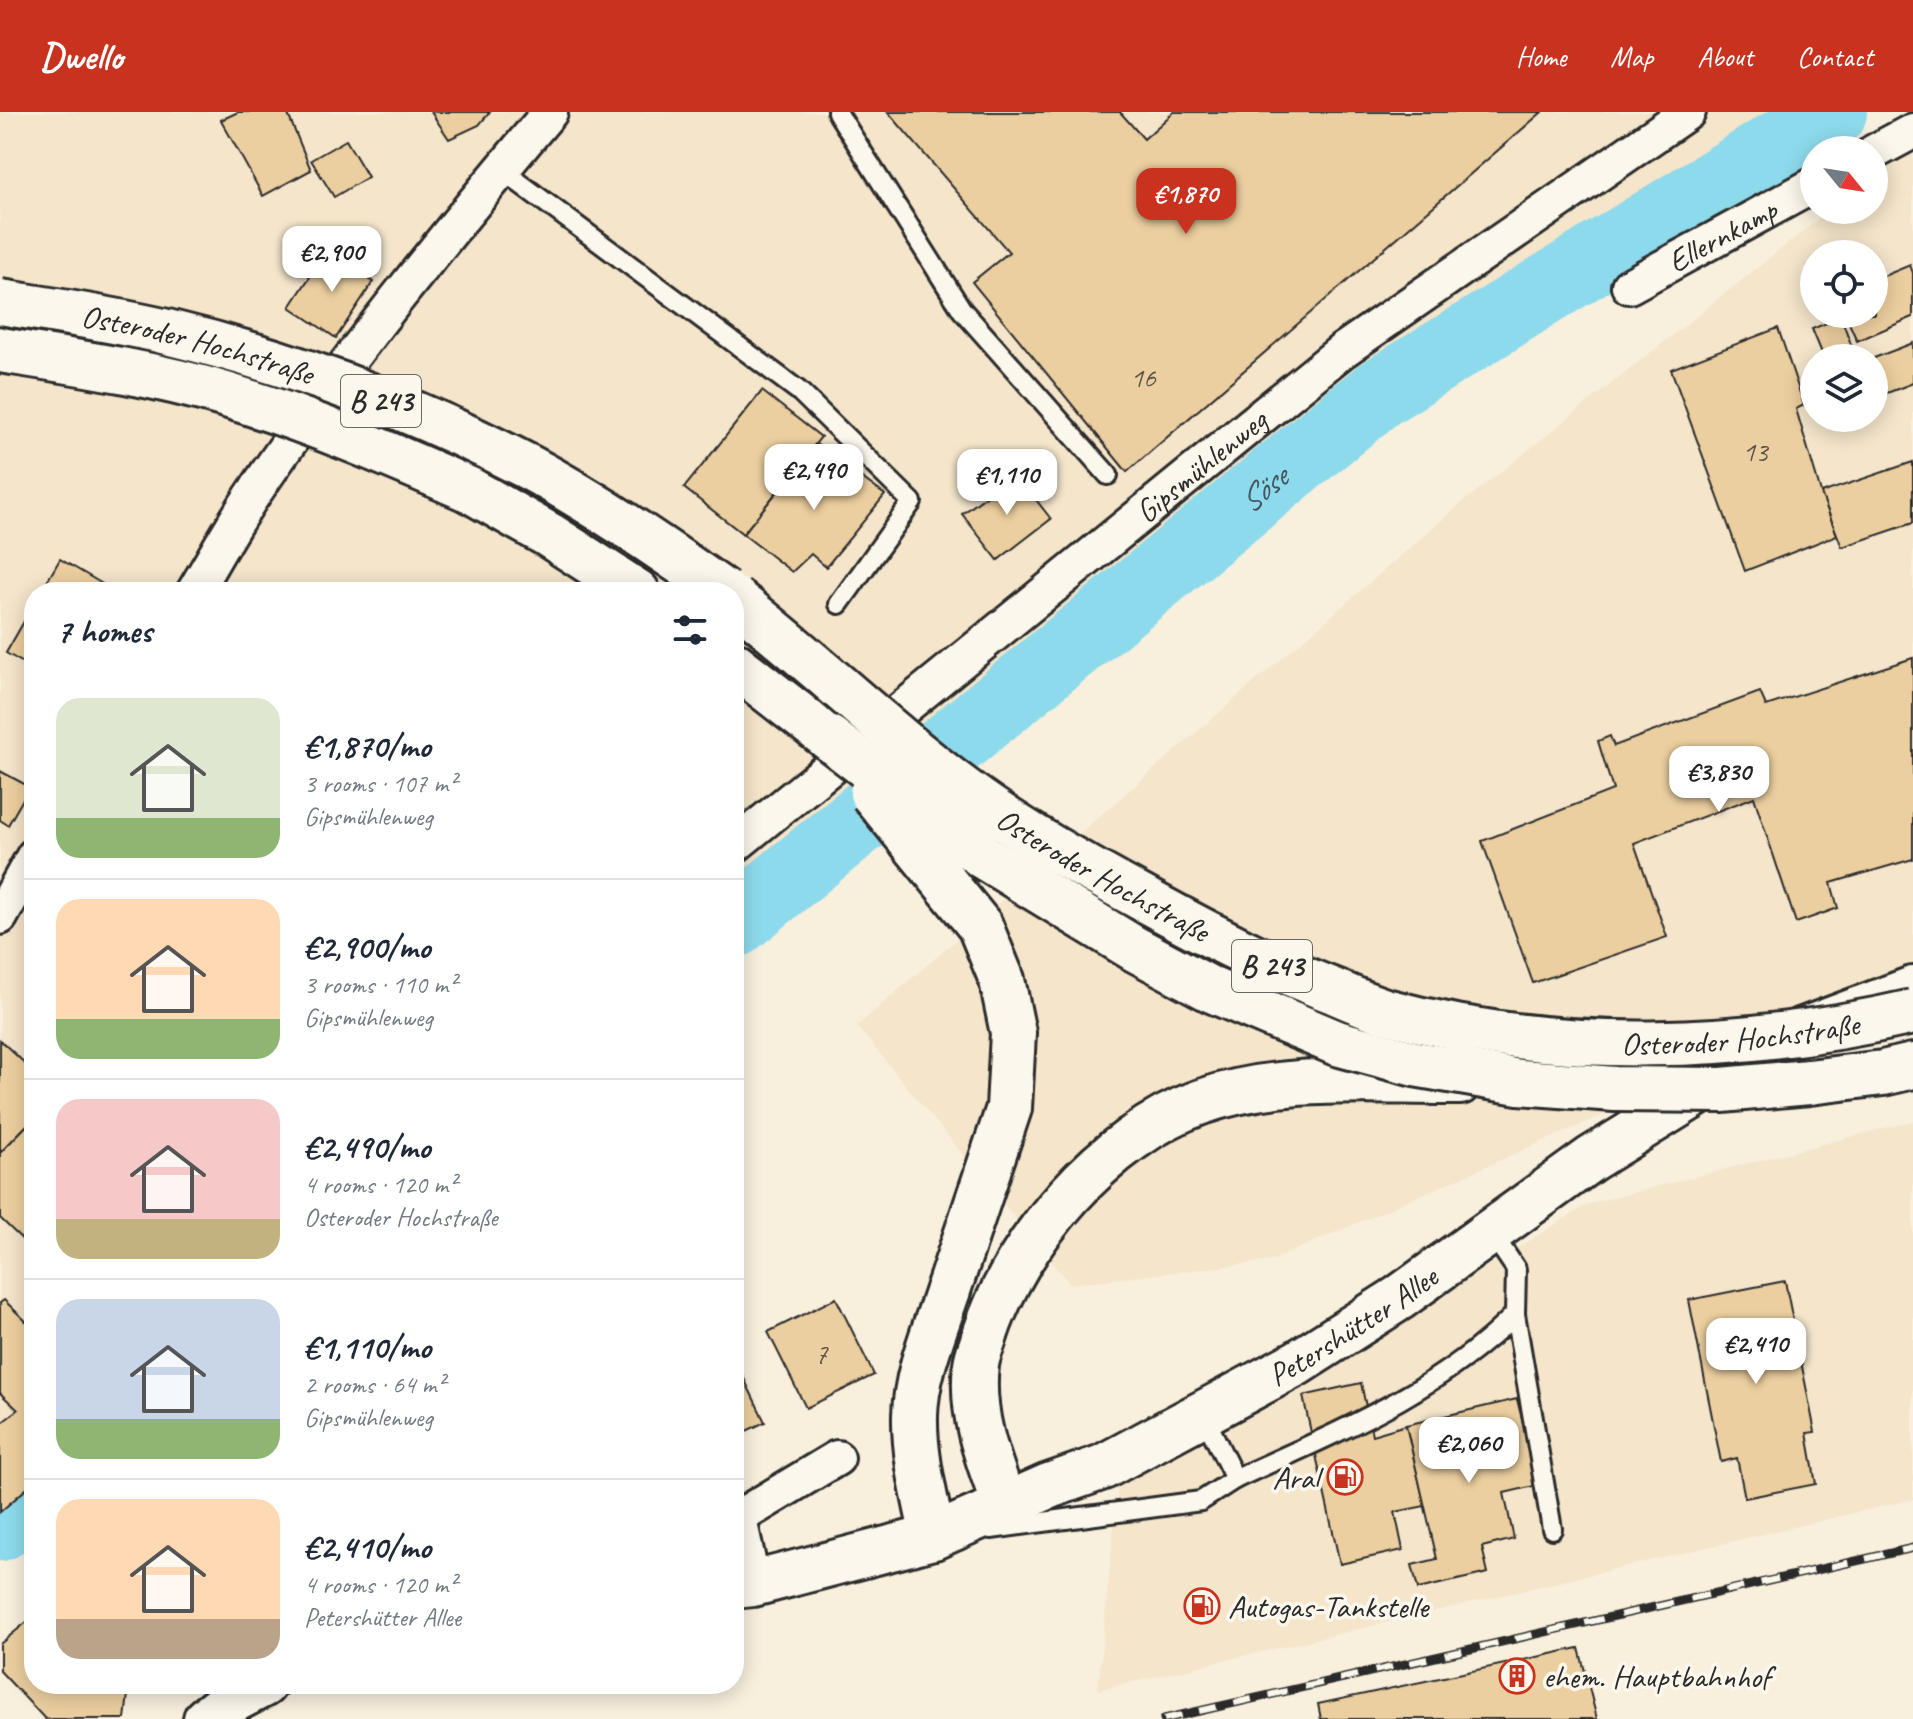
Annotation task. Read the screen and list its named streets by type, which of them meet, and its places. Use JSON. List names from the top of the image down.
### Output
{
  "streets": {
    "main road": ["Osteroder Hochstraße", "B 243", "Petershütter Allee"],
    "street": ["Ellernkamp", "Gipsmühlenweg"]
  },
  "water": ["Söse"],
  "places": {
    "fuel station": ["Aral", "Autogas-Tankstelle"],
    "building": ["ehem. Hauptbahnhof"]
  },
  "house_numbers": ["16", "13", "7"],
  "north": "bottom right",
  "page": {
    "header": "Dwello",
    "nav": [
      "Home",
      "Map",
      "About",
      "Contact"
    ],
    "price": [
      "€1,870",
      "€2,900",
      "€2,490",
      "€1,110",
      "€3,830",
      "€2,410",
      "€2,060"
    ],
    "heading": "7 homes",
    "list": [
      {
        "name": "€1,870/mo",
        "note": "3 rooms · 107 m² · Gipsmühlenweg"
      },
      {
        "name": "€2,900/mo",
        "note": "3 rooms · 110 m² · Gipsmühlenweg"
      },
      {
        "name": "€2,490/mo",
        "note": "4 rooms · 120 m² · Osteroder Hochstraße"
      },
      {
        "name": "€1,110/mo",
        "note": "2 rooms · 64 m² · Gipsmühlenweg"
      },
      {
        "name": "€2,410/mo",
        "note": "4 rooms · 120 m² · Petershütter Allee"
      }
    ]
  }
}
